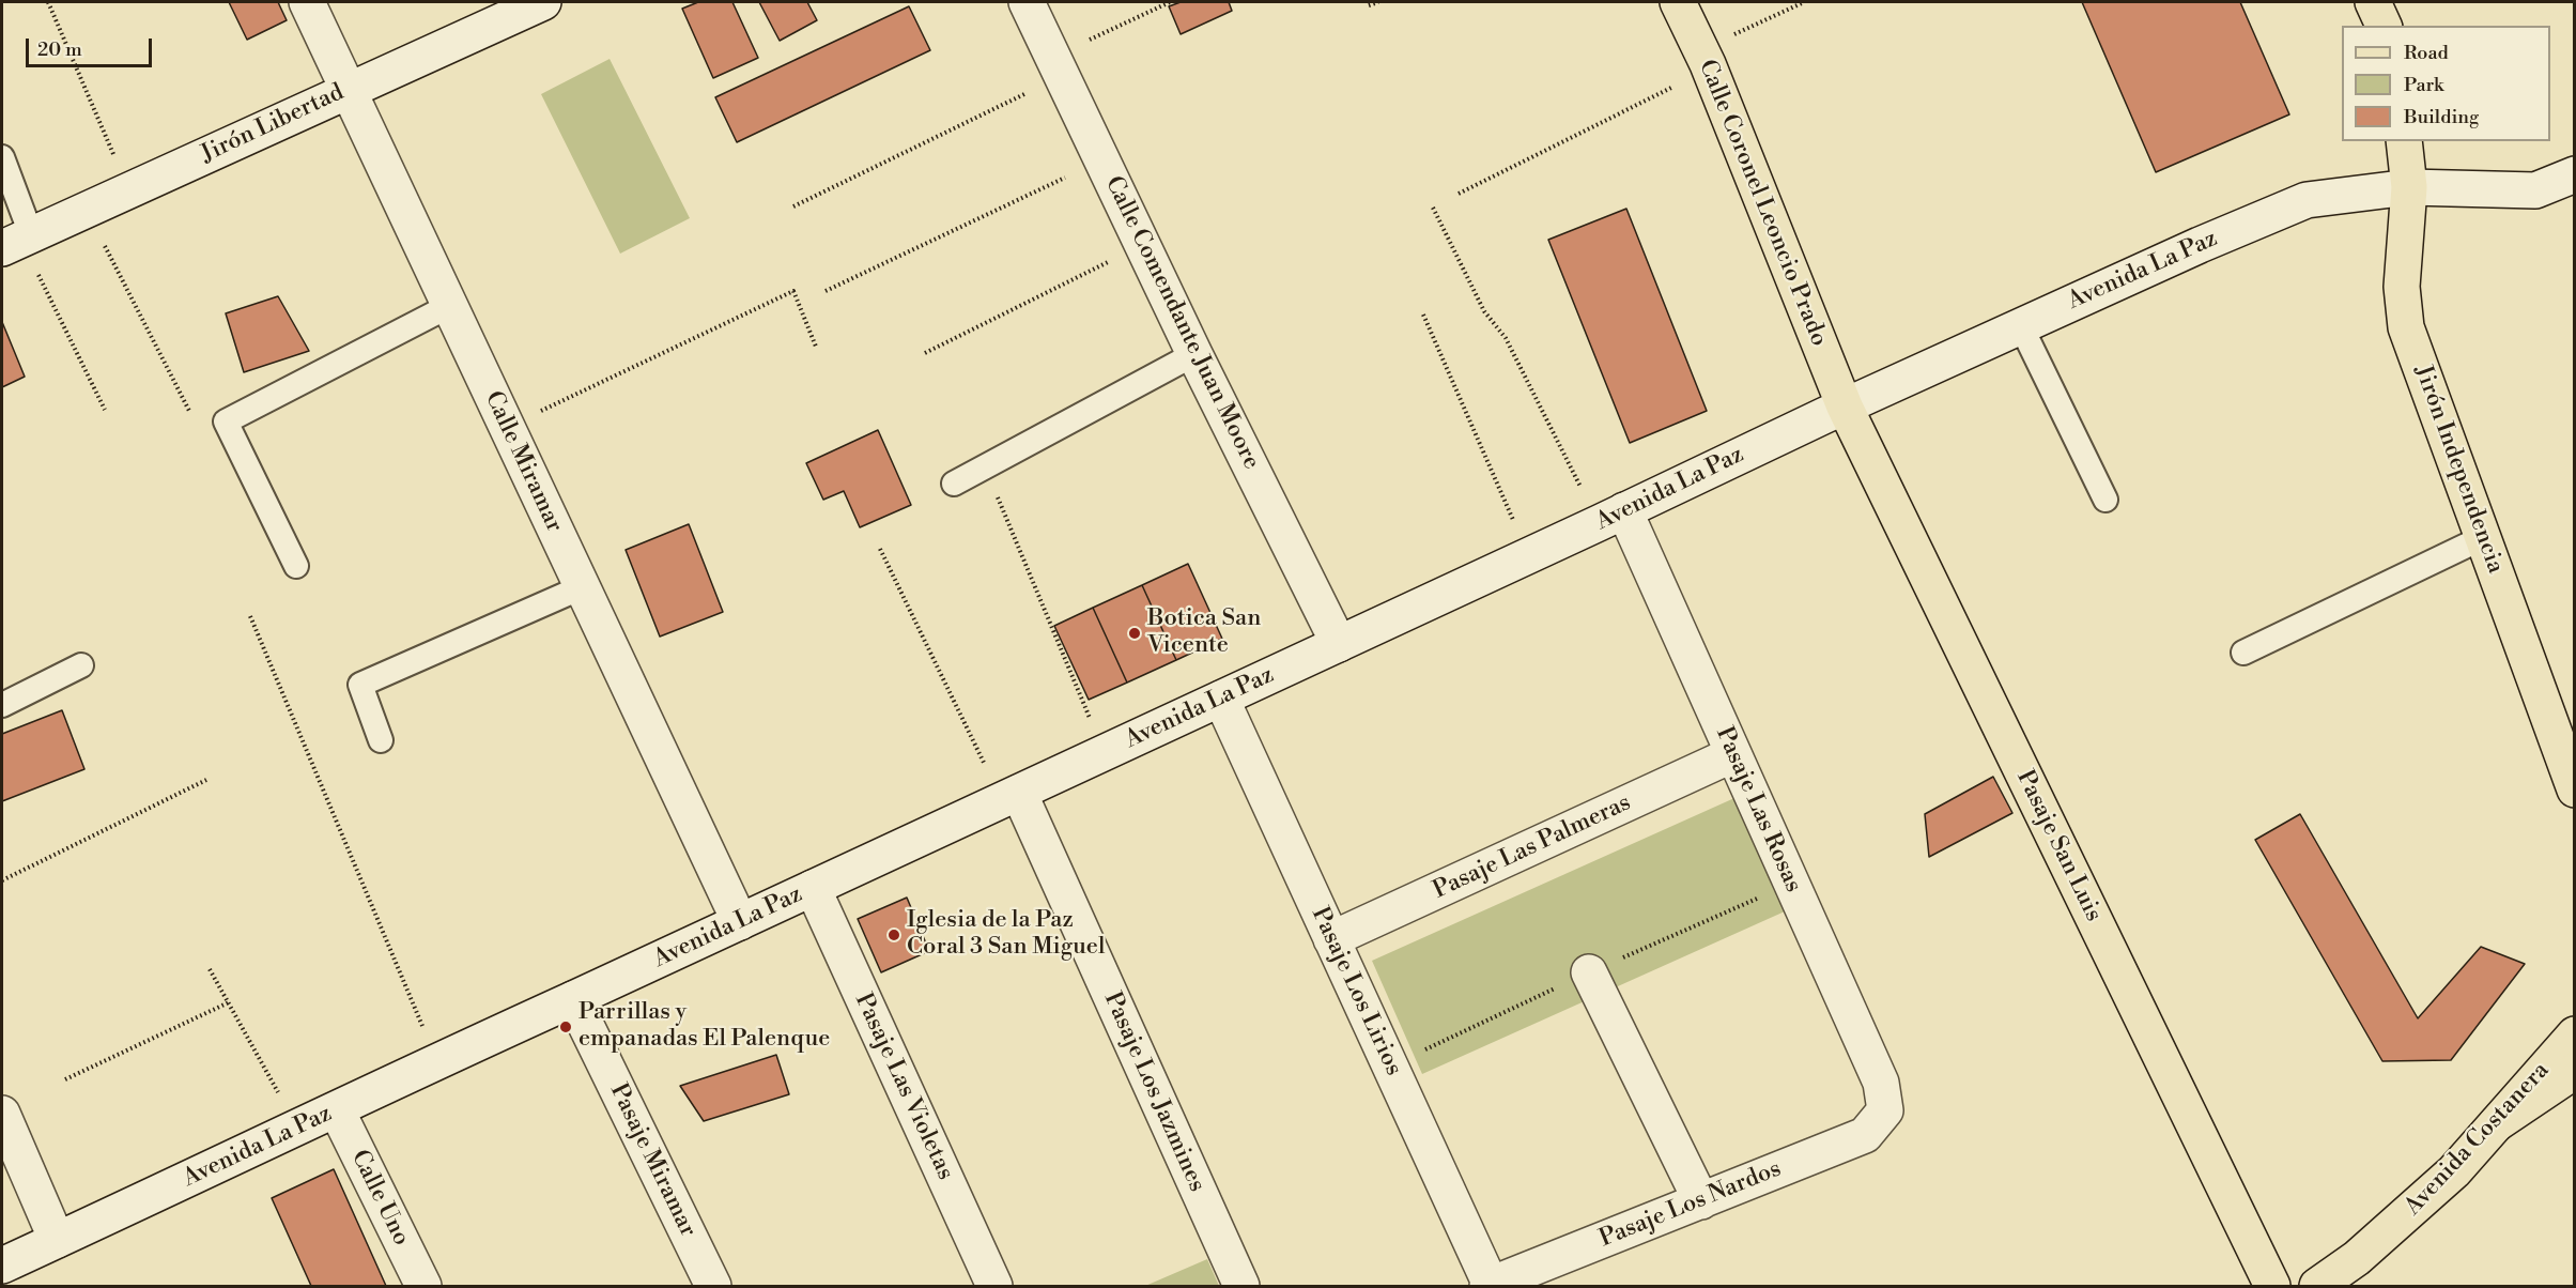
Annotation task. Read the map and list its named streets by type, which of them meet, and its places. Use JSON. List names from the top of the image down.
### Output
{
  "streets": {
    "main road": [
      "Calle Coronel Leoncio Prado",
      "Jirón Independencia",
      "Pasaje San Luis",
      "Avenida Costanera"
    ],
    "street": [
      "Jirón Libertad",
      "Avenida La Paz",
      "Calle Comendante Juan Moore",
      "Calle Miramar",
      "Pasaje Las Rosas",
      "Pasaje Las Palmeras",
      "Pasaje Los Lirios",
      "Pasaje Las Violetas",
      "Pasaje Los Jazmines",
      "Pasaje Miramar",
      "Calle Uno",
      "Pasaje Los Nardos"
    ]
  },
  "crossings": [
    ["Jirón Libertad", "Calle Miramar"],
    ["Calle Coronel Leoncio Prado", "Avenida La Paz"],
    ["Calle Coronel Leoncio Prado", "Pasaje San Luis"],
    ["Avenida La Paz", "Calle Comendante Juan Moore"],
    ["Avenida La Paz", "Calle Miramar"],
    ["Avenida La Paz", "Jirón Independencia"],
    ["Avenida La Paz", "Pasaje Las Rosas"],
    ["Avenida La Paz", "Pasaje San Luis"],
    ["Avenida La Paz", "Pasaje Los Lirios"],
    ["Avenida La Paz", "Pasaje Las Violetas"],
    ["Avenida La Paz", "Pasaje Los Jazmines"],
    ["Avenida La Paz", "Pasaje Miramar"],
    ["Avenida La Paz", "Calle Uno"],
    ["Pasaje Las Rosas", "Pasaje Las Palmeras"],
    ["Pasaje Las Rosas", "Pasaje Los Nardos"],
    ["Pasaje Las Palmeras", "Pasaje Los Lirios"],
    ["Pasaje Los Lirios", "Pasaje Los Nardos"]
  ],
  "places": ["Botica San Vicente", "Iglesia de la Paz Coral 3 San Miguel", "Parrillas y empanadas El Palenque"],
  "legend": ["Road", "Park", "Building"],
  "scale_bar": "20 m"
}
